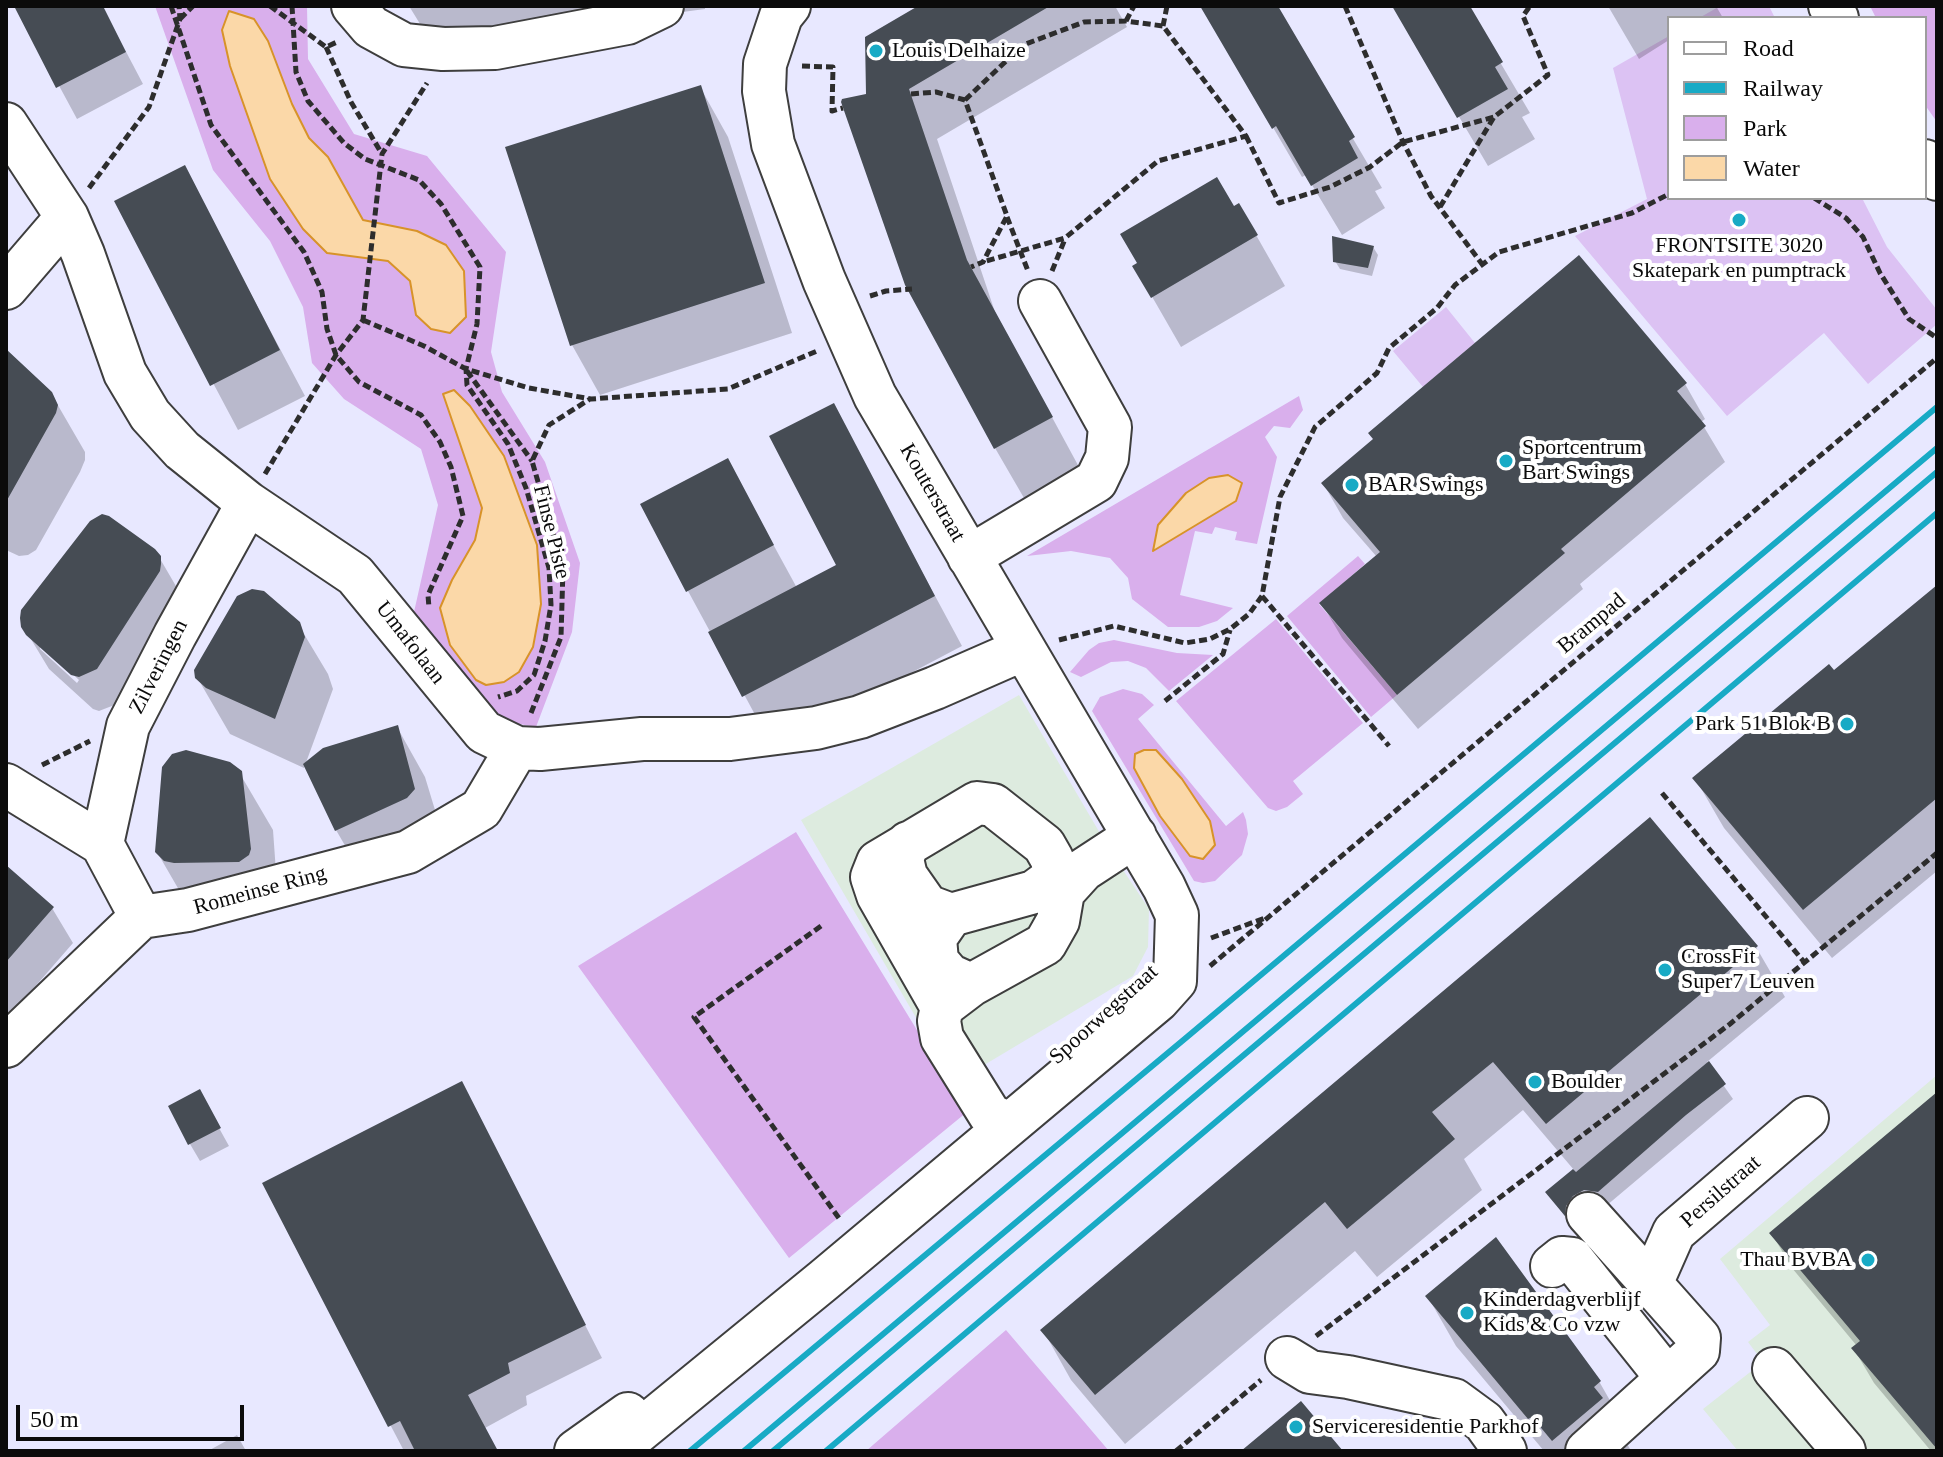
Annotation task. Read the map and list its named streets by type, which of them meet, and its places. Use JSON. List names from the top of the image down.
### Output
{
  "streets": {
    "street": [
      "Kouterstraat",
      "Umafolaan",
      "Zilveringen",
      "Romeinse Ring",
      "Spoorwegstraat",
      "Persilstraat"
    ],
    "path": ["Finse Piste", "Brampad"]
  },
  "crossings": [
    ["Kouterstraat", "Brampad"],
    ["Kouterstraat", "Umafolaan"],
    ["Kouterstraat", "Spoorwegstraat"],
    ["Brampad", "Spoorwegstraat"],
    ["Umafolaan", "Zilveringen"],
    ["Umafolaan", "Romeinse Ring"]
  ],
  "places": [
    "Louis Delhaize",
    "FRONTSITE 3020 Skatepark en pumptrack",
    "Sportcentrum Bart Swings",
    "BAR Swings",
    "Park 51 Blok B",
    "CrossFit Super7 Leuven",
    "Boulder",
    "Thau BVBA",
    "Kinderdagverblijf Kids & Co vzw",
    "Serviceresidentie Parkhof"
  ],
  "legend": [
    "Road",
    "Railway",
    "Park",
    "Water"
  ],
  "scale_bar": "50 m"
}
